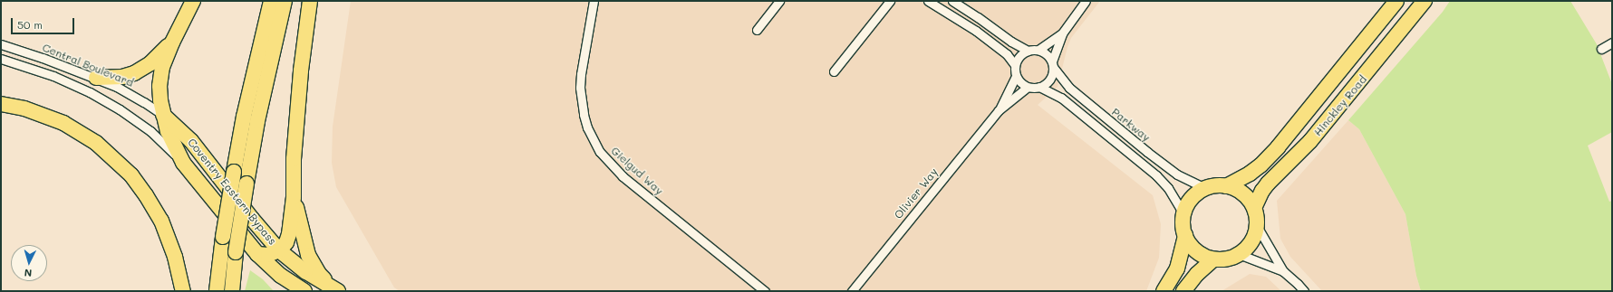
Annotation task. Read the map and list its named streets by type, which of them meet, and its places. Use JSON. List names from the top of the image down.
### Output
{
  "streets": {
    "highway": ["Hinckley Road", "Coventry Eastern Bypass"],
    "street": [
      "Central Boulevard",
      "Parkway",
      "Gielgud Way",
      "Olivier Way"
    ]
  },
  "crossings": [
    ["Central Boulevard", "Coventry Eastern Bypass"],
    ["Hinckley Road", "Parkway"],
    ["Parkway", "Olivier Way"]
  ],
  "scale_bar": "50 m",
  "north": "bottom"
}
